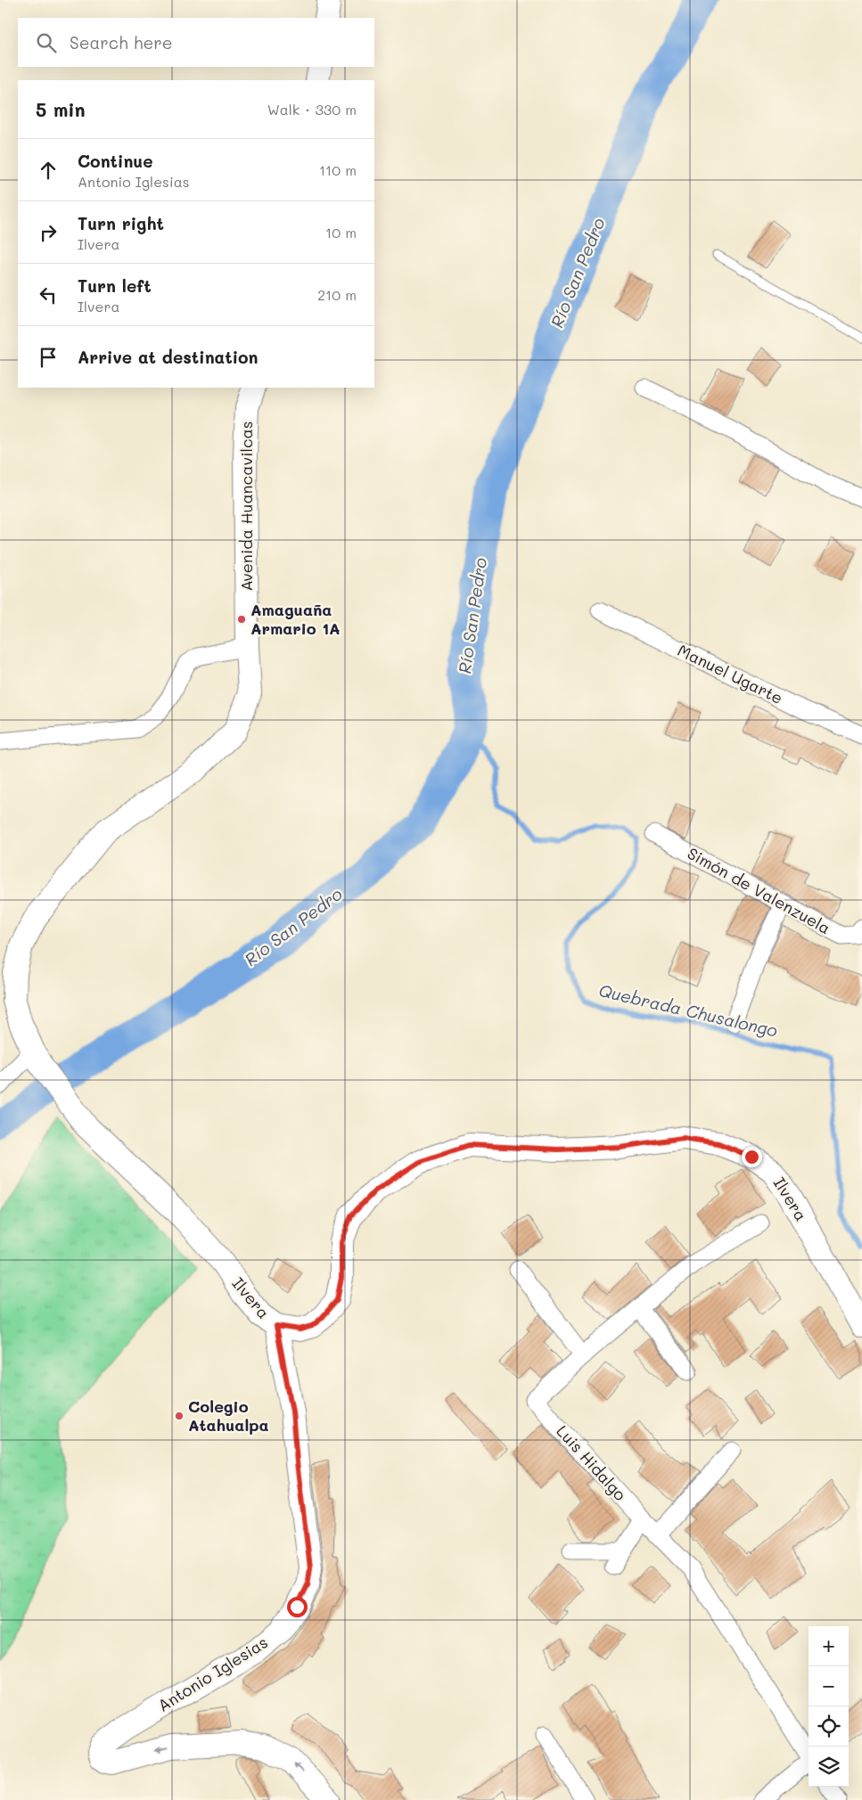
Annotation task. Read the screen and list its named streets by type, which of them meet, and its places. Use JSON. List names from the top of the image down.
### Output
{
  "streets": {
    "street": [
      "Avenida Huancavilcas",
      "Manuel Ugarte",
      "Simón de Valenzuela",
      "Ilvera",
      "Luis Hidalgo",
      "Antonio Iglesias"
    ]
  },
  "crossings": [
    ["Avenida Huancavilcas", "Ilvera"],
    ["Ilvera", "Antonio Iglesias"]
  ],
  "water": ["Río San Pedro", "Quebrada Chusalongo"],
  "places": ["Amaguaña Armario 1A", "Colegio Atahualpa"],
  "page": {
    "search": "Search here",
    "heading": ["5 min", "Walk · 330 m"],
    "list": [
      ["Continue", "Antonio Iglesias", "110 m"],
      ["Turn right", "Ilvera", "10 m"],
      ["Turn left", "Ilvera", "210 m"],
      "Arrive at destination"
    ],
    "map_buttons": ["+", "−"]
  }
}
